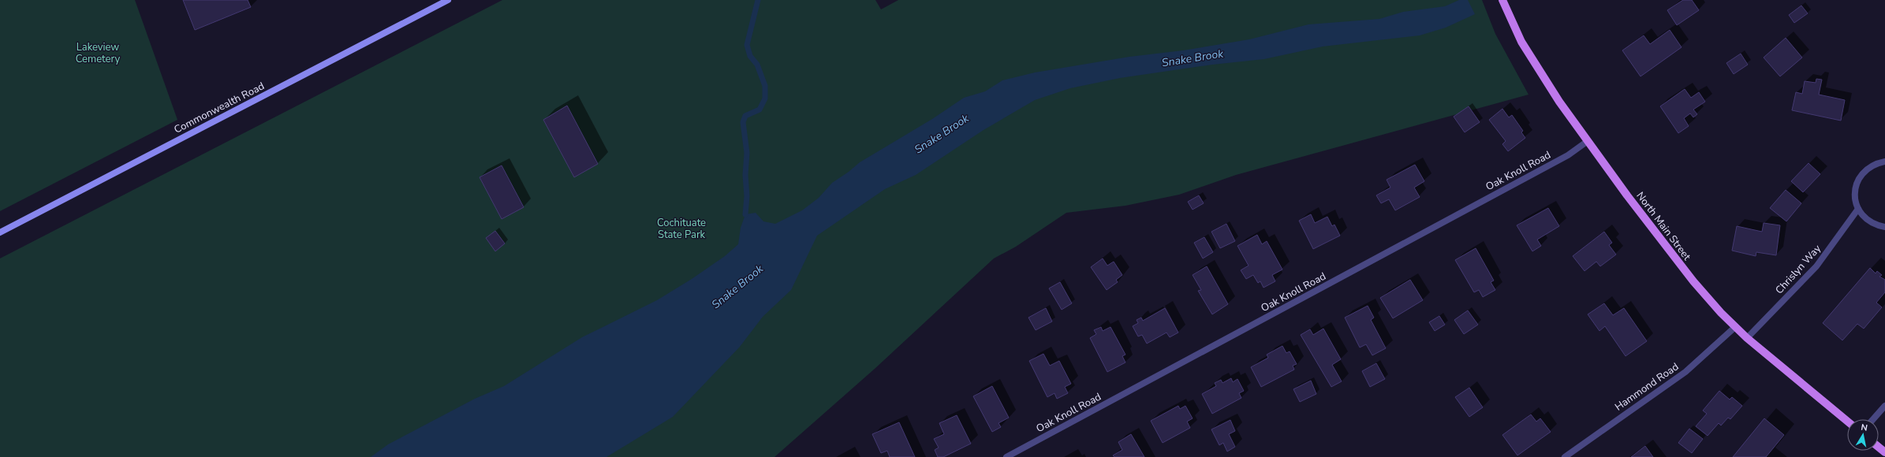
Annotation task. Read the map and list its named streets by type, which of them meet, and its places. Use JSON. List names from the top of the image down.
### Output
{
  "streets": {
    "main road": ["Commonwealth Road", "North Main Street"],
    "street": ["Oak Knoll Road", "Chrislyn Way", "Hammond Road"]
  },
  "crossings": [
    ["Oak Knoll Road", "North Main Street"],
    ["North Main Street", "Chrislyn Way"],
    ["North Main Street", "Hammond Road"]
  ],
  "water": ["Snake Brook"],
  "parks": ["Lakeview Cemetery", "Cochituate State Park"],
  "north": "top"
}
